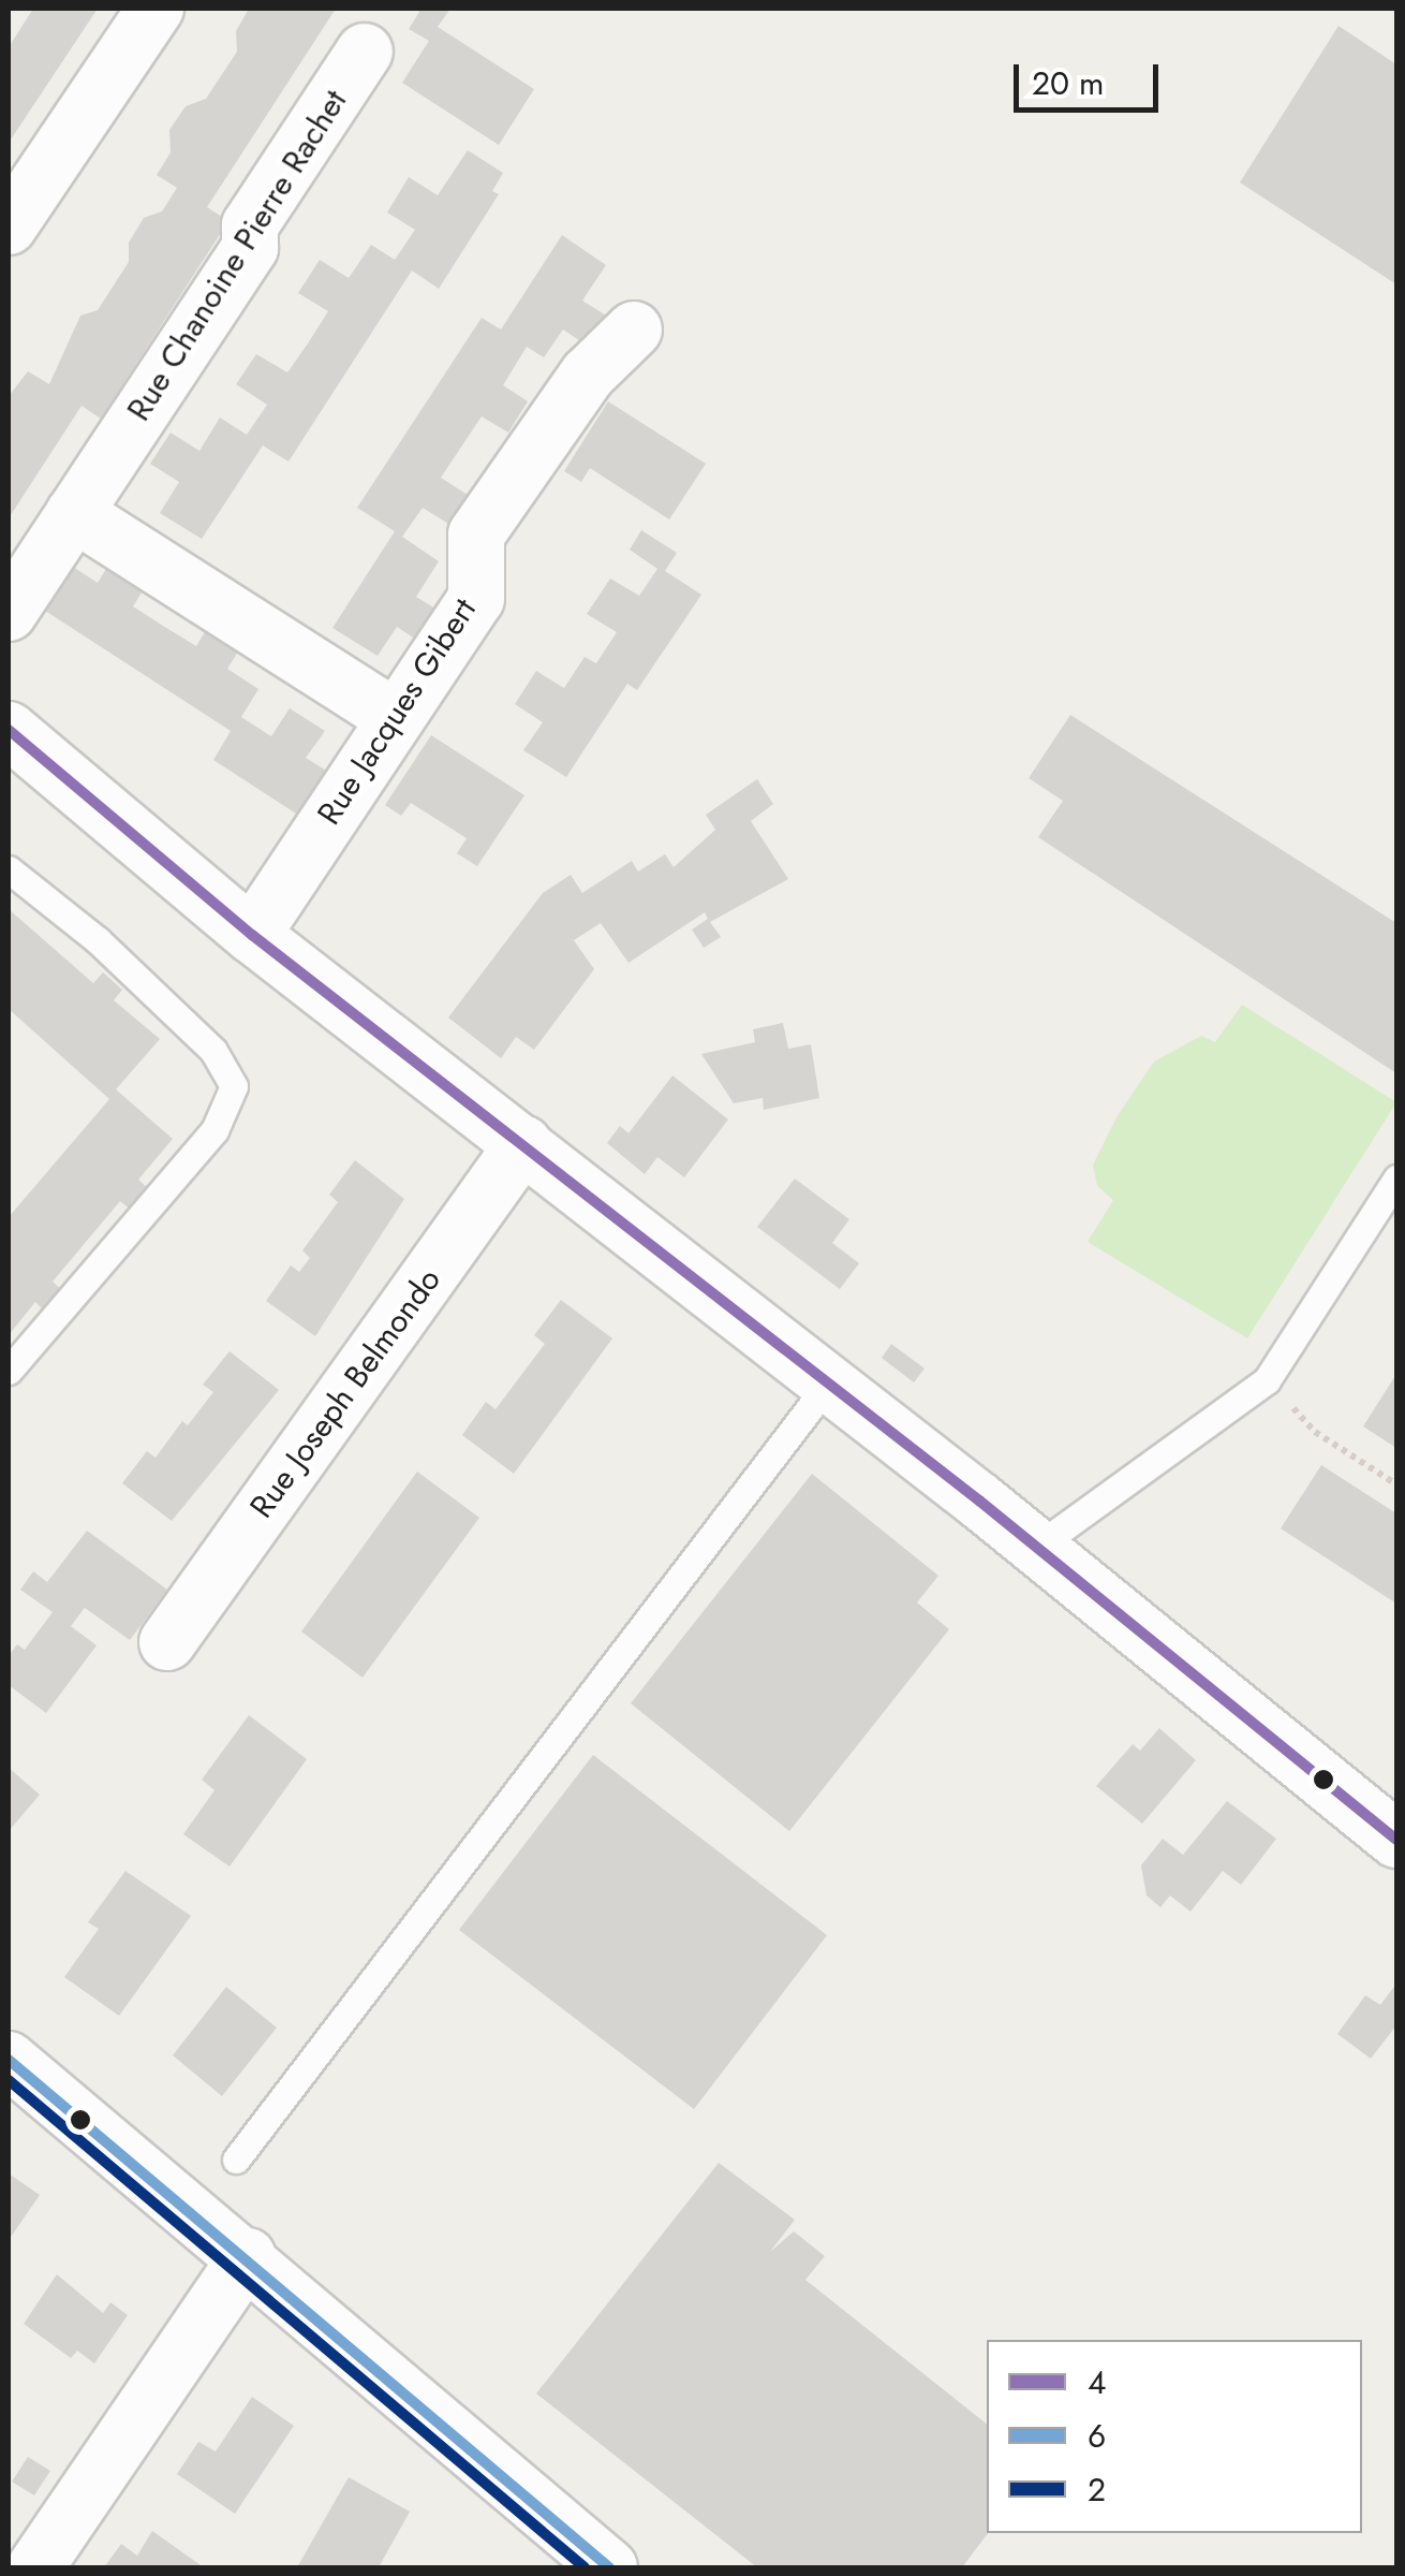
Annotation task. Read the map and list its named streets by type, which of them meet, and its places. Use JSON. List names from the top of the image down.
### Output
{
  "streets": {
    "street": ["Rue Chanoine Pierre Rachet", "Rue Jacques Gibert", "Rue Joseph Belmondo"]
  },
  "lines": ["transit line 4", "transit line 6", "transit line 2"],
  "legend": ["4", "6", "2"],
  "scale_bar": "20 m"
}
